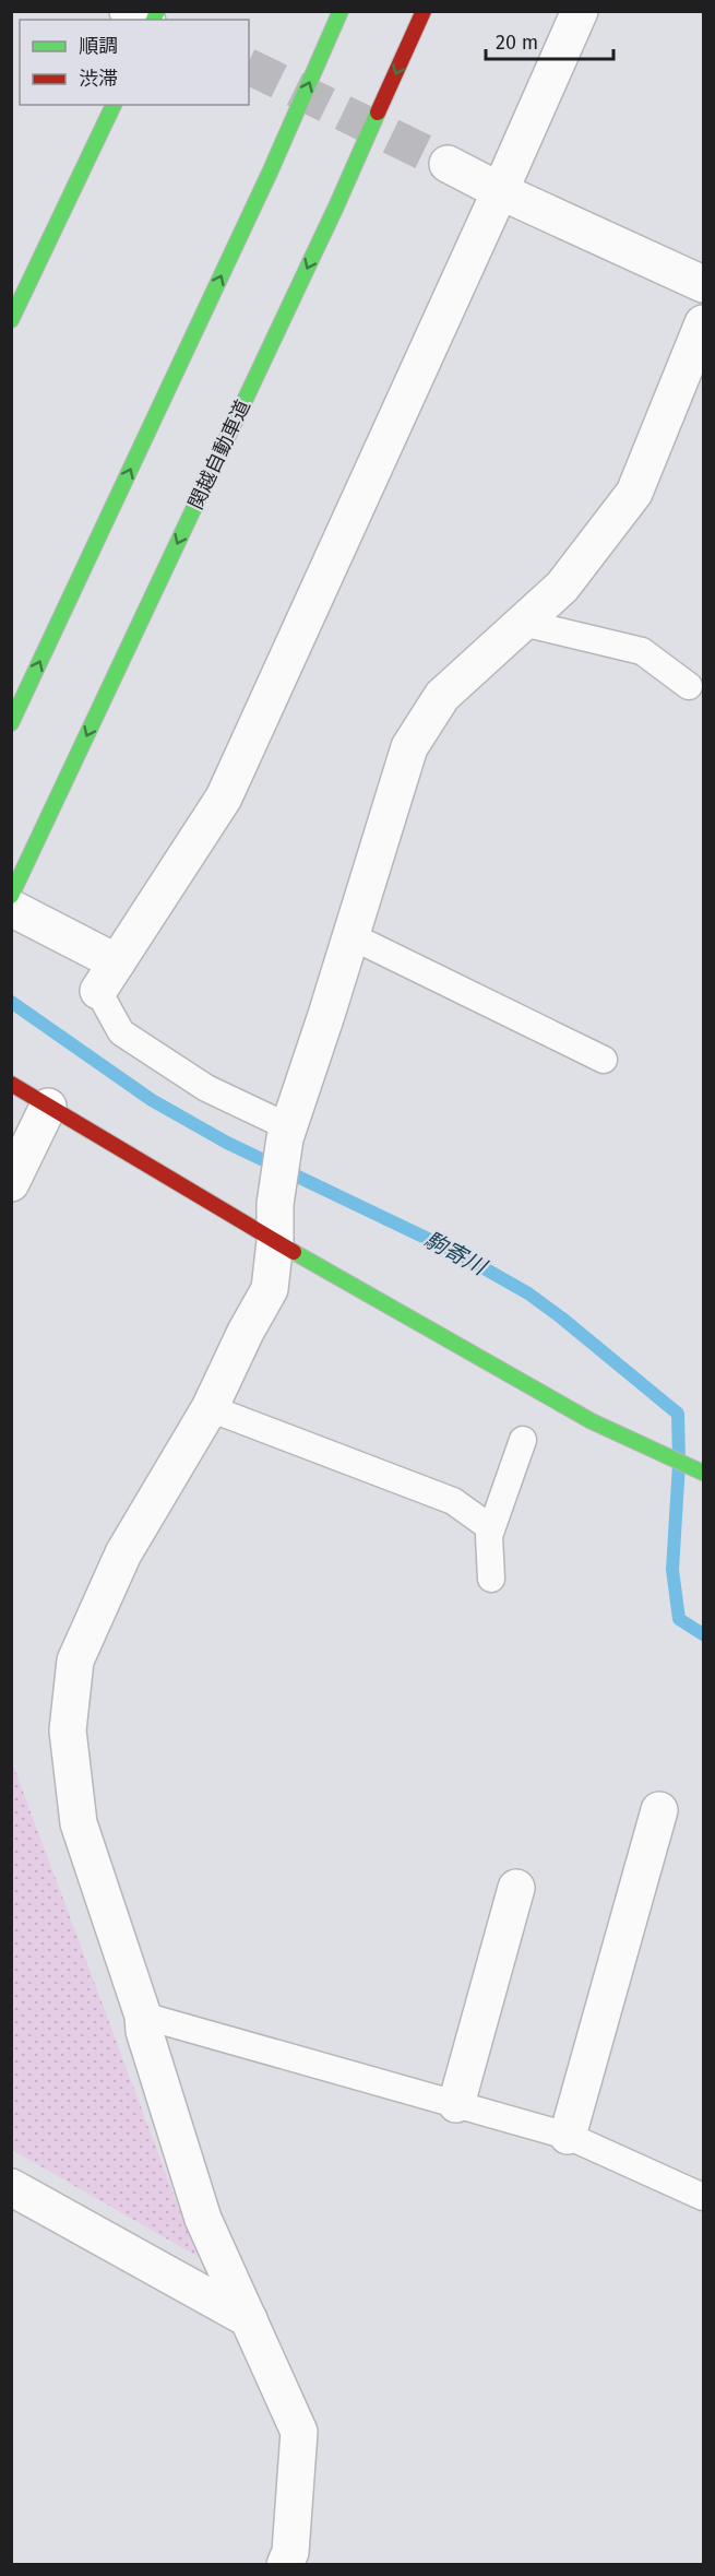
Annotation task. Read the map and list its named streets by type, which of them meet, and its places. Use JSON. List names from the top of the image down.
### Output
{
  "streets": {
    "main road": ["関越自動車道"]
  },
  "water": ["駒寄川"],
  "legend": ["順調", "渋滞"],
  "scale_bar": "20 m"
}
